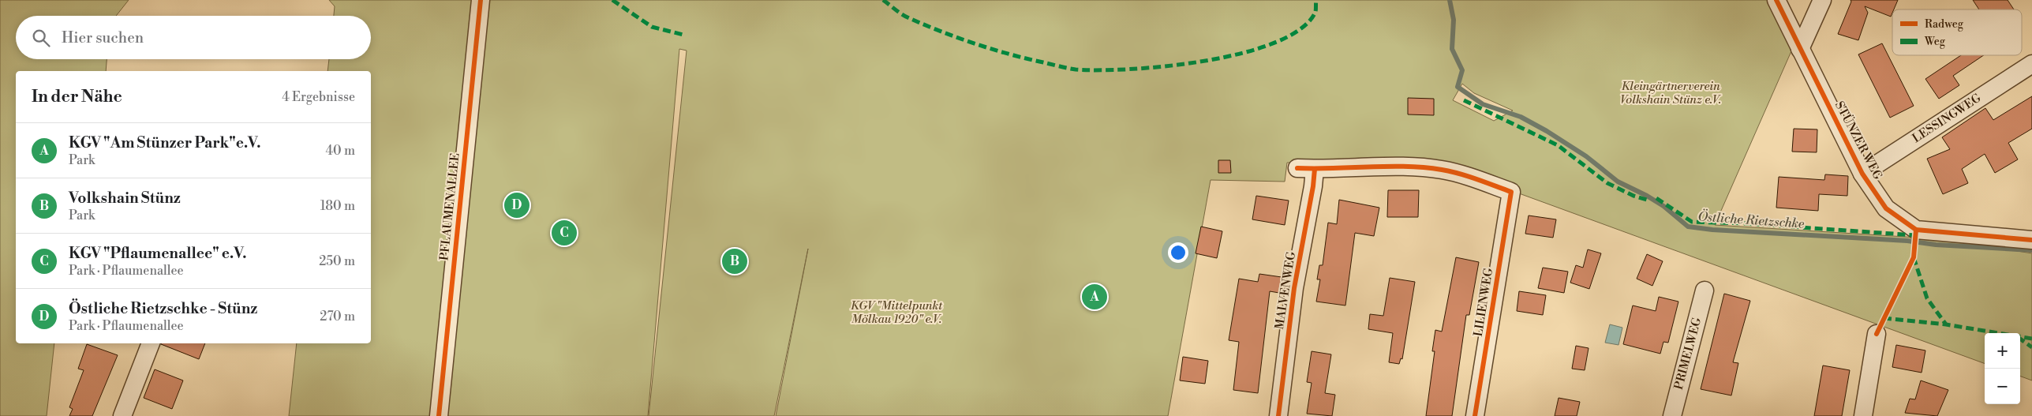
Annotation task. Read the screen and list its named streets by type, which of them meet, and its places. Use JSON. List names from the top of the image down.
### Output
{
  "streets": {
    "street": [
      "LESSINGWEG",
      "STÜNZER WEG",
      "PFLAUMENALLEE",
      "MALVENWEG",
      "LILIENWEG",
      "PRIMELWEG"
    ]
  },
  "crossings": [
    ["LESSINGWEG", "STÜNZER WEG"],
    ["MALVENWEG", "LILIENWEG"]
  ],
  "water": ["Östliche Rietzschke"],
  "parks": ["Kleingärtnerverein Volkshain Stünz e.V.", "KGV \"Mittelpunkt Mölkau 1920\" e.V."],
  "legend": ["Radweg", "Weg"],
  "page": {
    "search": "Hier suchen",
    "heading": ["In der Nähe", "4 Ergebnisse"],
    "list": [
      {
        "mark": "A",
        "name": "KGV \"Am Stünzer Park\"e.V.",
        "note": "Park",
        "value": "40 m"
      },
      {
        "mark": "B",
        "name": "Volkshain Stünz",
        "note": "Park",
        "value": "180 m"
      },
      {
        "mark": "C",
        "name": "KGV \"Pflaumenallee\" e.V.",
        "note": "Park · Pflaumenallee",
        "value": "250 m"
      },
      {
        "mark": "D",
        "name": "Östliche Rietzschke - Stünz",
        "note": "Park · Pflaumenallee",
        "value": "270 m"
      }
    ],
    "pins": [
      "D",
      "C",
      "B",
      "A"
    ],
    "map_buttons": ["+", "−"]
  }
}
